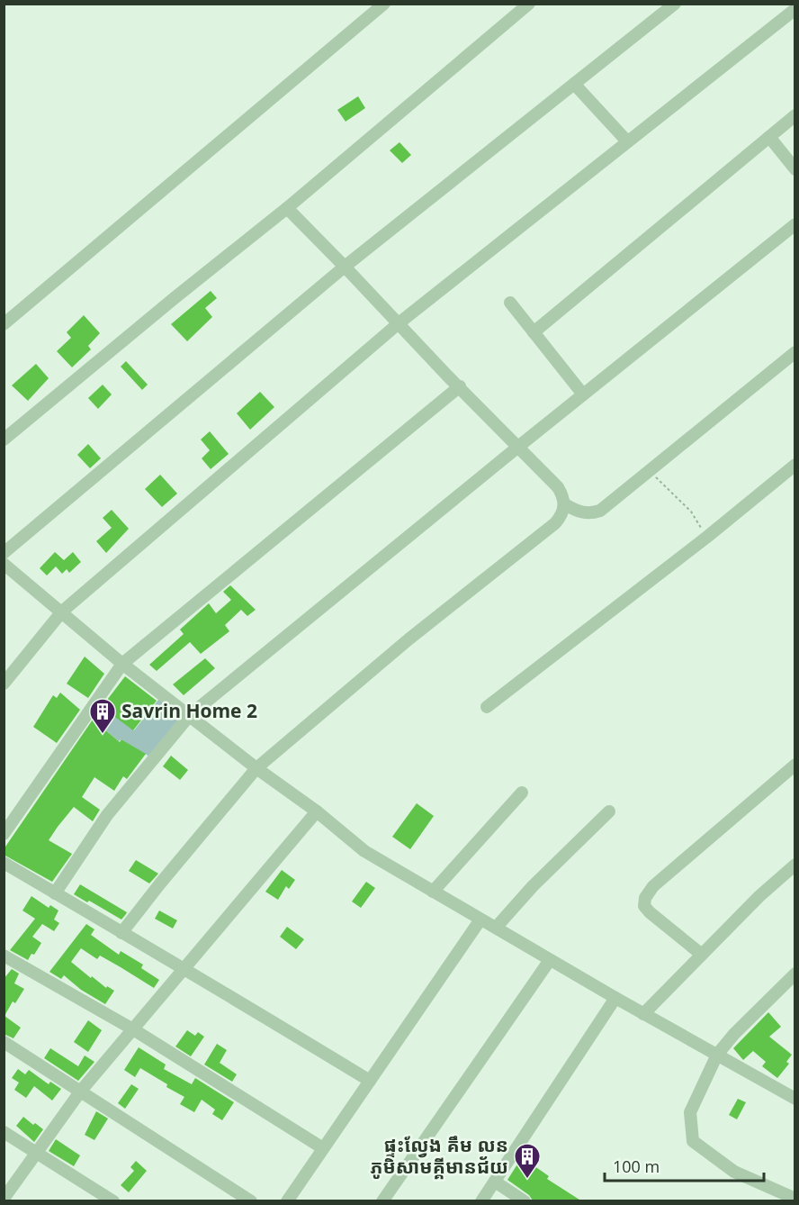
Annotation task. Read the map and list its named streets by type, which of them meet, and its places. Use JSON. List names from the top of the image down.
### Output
{
  "places": {
    "building": ["Savrin Home 2", "ផ្ទះល្វែង គឹម លន ភូមិសាមគ្គីមានជ័យ"]
  },
  "scale_bar": "100 m"
}
